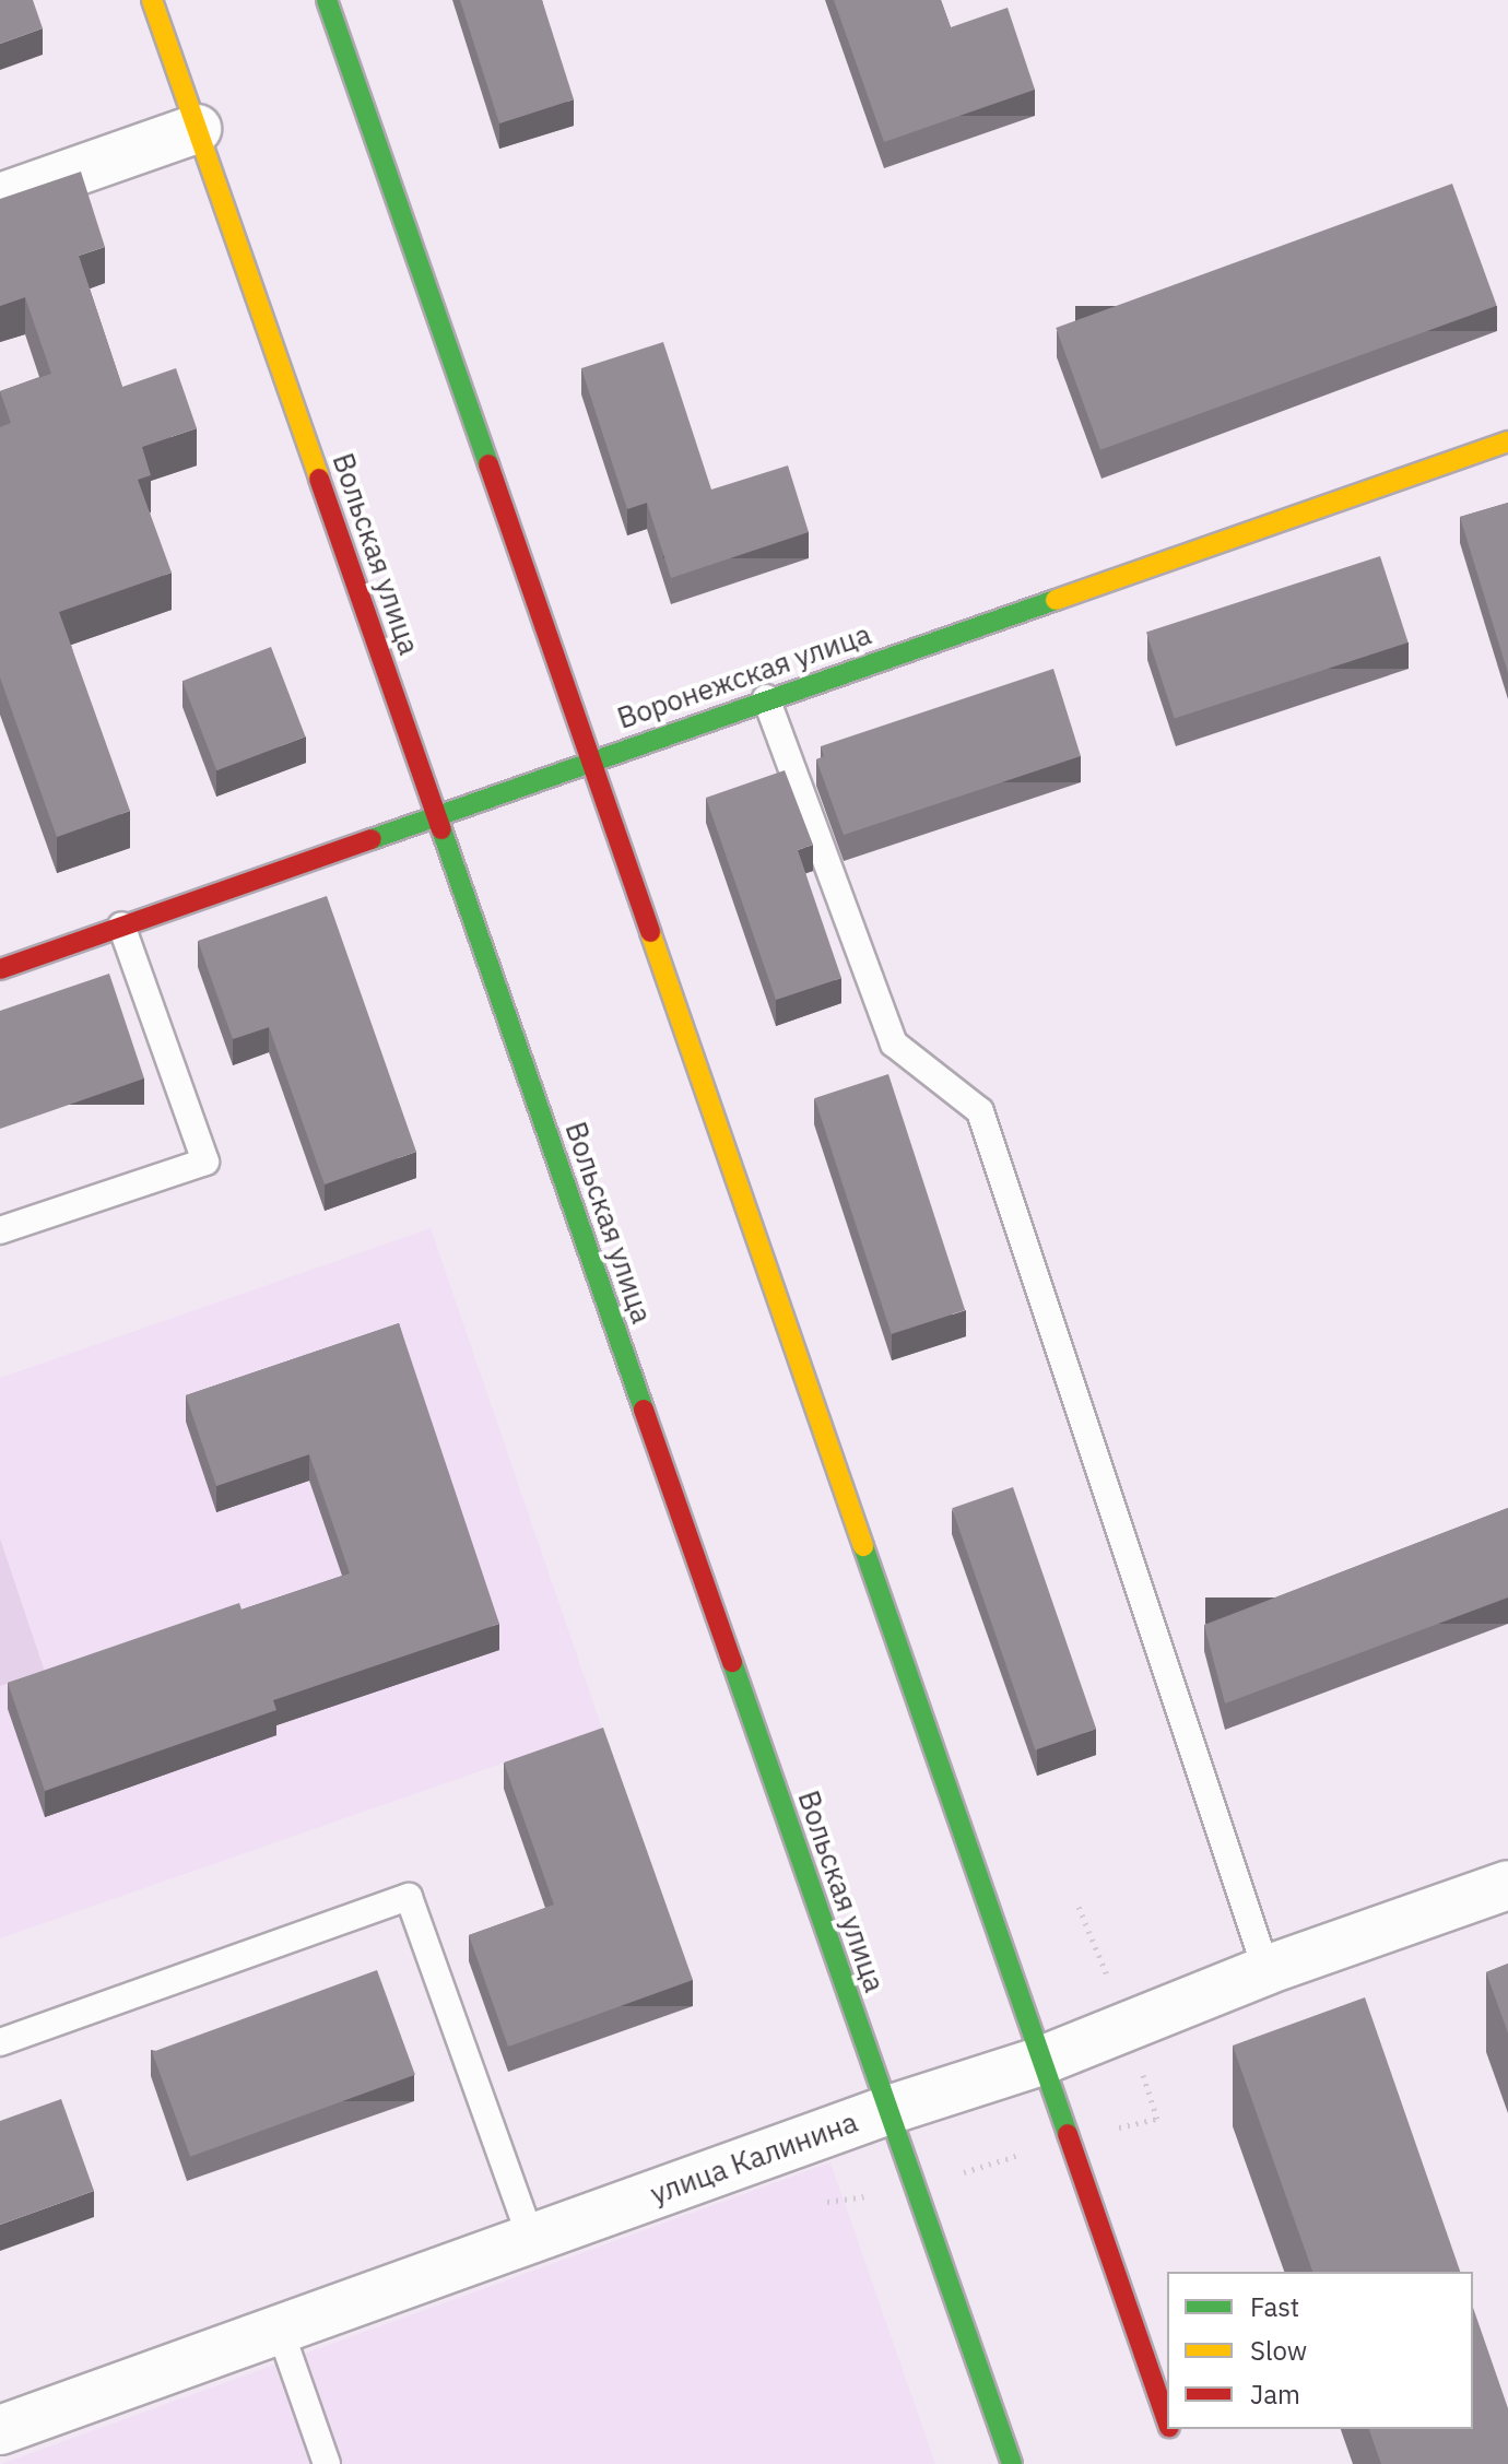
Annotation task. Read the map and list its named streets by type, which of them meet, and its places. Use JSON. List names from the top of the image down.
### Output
{
  "streets": {
    "main road": ["Вольская улица", "Воронежская улица"],
    "street": ["улица Калинина"]
  },
  "crossings": [
    ["Вольская улица", "Воронежская улица"],
    ["Вольская улица", "улица Калинина"]
  ],
  "legend": ["Fast", "Slow", "Jam"]
}
